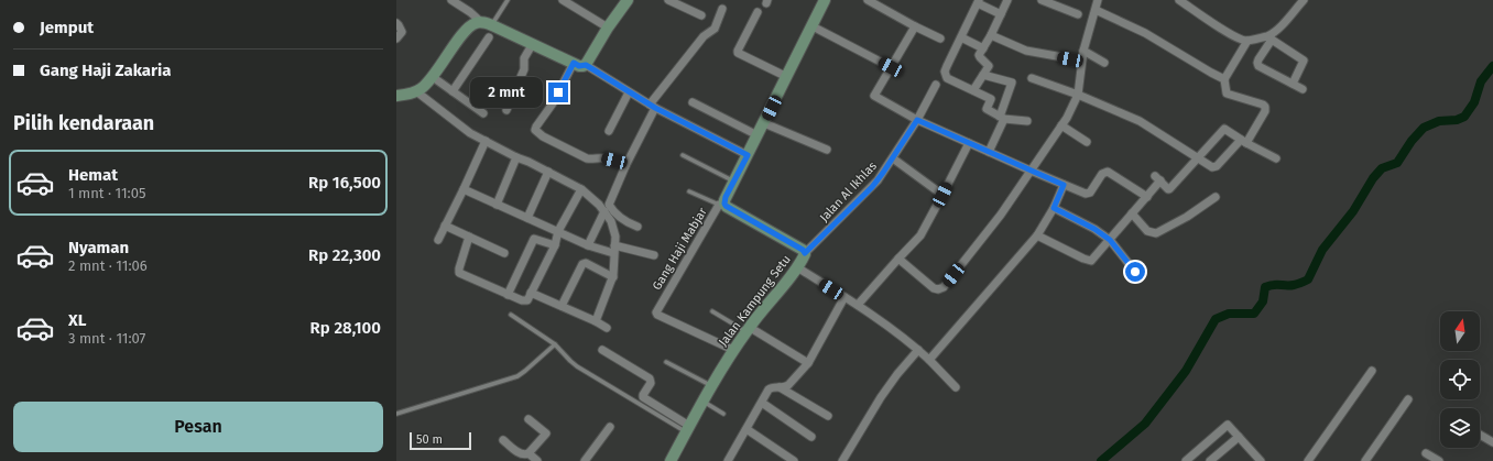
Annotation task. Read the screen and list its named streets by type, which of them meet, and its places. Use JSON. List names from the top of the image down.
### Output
{
  "streets": {
    "street": ["Jalan Al Ikhlas", "Gang Haji Mabjar", "Jalan Kampung Setu"]
  },
  "crossings": [
    ["Jalan Al Ikhlas", "Jalan Kampung Setu"],
    ["Gang Haji Mabjar", "Jalan Kampung Setu"]
  ],
  "scale_bar": "50 m",
  "north": "top",
  "page": {
    "banner": ["Jemput", "Gang Haji Zakaria"],
    "bubble": "2 mnt",
    "heading": "Pilih kendaraan",
    "list": [
      {
        "name": "Hemat",
        "note": "1 mnt · 11:05",
        "value": "Rp 16,500"
      },
      {
        "name": "Nyaman",
        "note": "2 mnt · 11:06",
        "value": "Rp 22,300"
      },
      {
        "name": "XL",
        "note": "3 mnt · 11:07",
        "value": "Rp 28,100"
      }
    ],
    "buttons": "Pesan",
    "scale": "50 m"
  }
}
